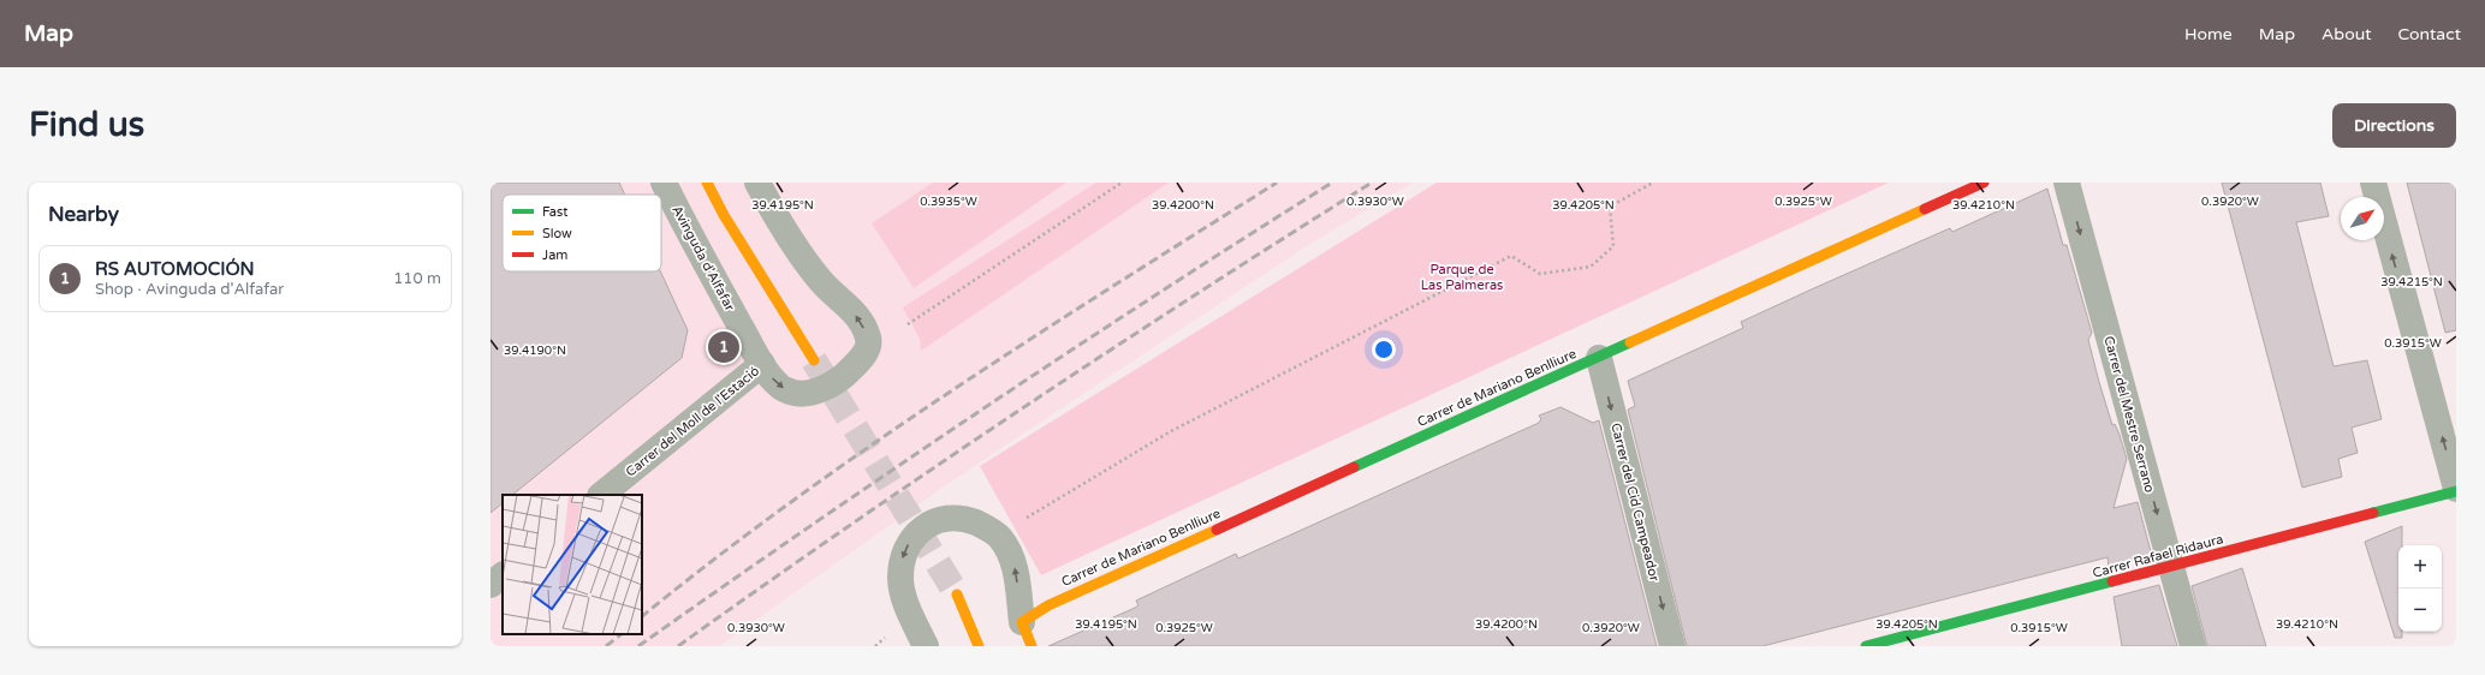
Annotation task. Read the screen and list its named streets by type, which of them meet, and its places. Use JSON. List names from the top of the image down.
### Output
{
  "streets": {
    "street": [
      "Avinguda d'Alfafar",
      "Carrer de Mariano Benlliure",
      "Carrer del Mestre Serrano",
      "Carrer del Moll de l'Estació",
      "Carrer del Cid Campeador",
      "Carrer Rafael Ridaura"
    ]
  },
  "crossings": [
    ["Avinguda d'Alfafar", "Carrer del Moll de l'Estació"],
    ["Carrer de Mariano Benlliure", "Carrer del Cid Campeador"],
    ["Carrer del Mestre Serrano", "Carrer Rafael Ridaura"]
  ],
  "one_way": ["Carrer del Mestre Serrano", "Carrer del Cid Campeador"],
  "parks": ["Parque de Las Palmeras"],
  "legend": ["Fast", "Slow", "Jam"],
  "north": "top right",
  "page": {
    "header": "Map",
    "nav": [
      "Home",
      "Map",
      "About",
      "Contact"
    ],
    "buttons": "Directions",
    "title": "Find us",
    "heading": "Nearby",
    "list": [
      {
        "mark": "1",
        "name": "RS AUTOMOCIÓN",
        "note": "Shop · Avinguda d'Alfafar",
        "value": "110 m"
      }
    ],
    "pins": "1",
    "map_buttons": ["+", "−"]
  },
  "coordinates": [
    "0.3925°W",
    "0.3935°W",
    "0.3930°W",
    "0.3920°W",
    "39.4195°N",
    "39.4200°N",
    "39.4205°N",
    "39.4210°N",
    "39.4215°N",
    "0.3915°W",
    "39.4190°N"
  ]
}
